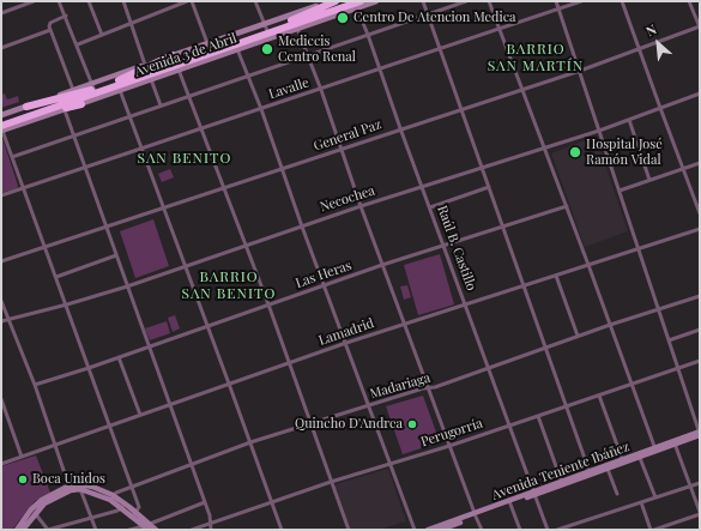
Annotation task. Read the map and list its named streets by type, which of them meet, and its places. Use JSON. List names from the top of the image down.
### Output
{
  "streets": {
    "highway": ["Avenida 3 de Abril"],
    "main road": ["Avenida Teniente Ibáñez"],
    "street": [
      "Lavalle",
      "General Paz",
      "Necochea",
      "Raúl B. Castillo",
      "Las Heras",
      "Lamadrid",
      "Madariaga",
      "Perugorría"
    ]
  },
  "crossings": [
    ["Avenida 3 de Abril", "Raúl B. Castillo"],
    ["Lavalle", "Raúl B. Castillo"],
    ["General Paz", "Raúl B. Castillo"],
    ["Necochea", "Raúl B. Castillo"],
    ["Raúl B. Castillo", "Las Heras"],
    ["Raúl B. Castillo", "Lamadrid"],
    ["Raúl B. Castillo", "Madariaga"],
    ["Raúl B. Castillo", "Perugorría"],
    ["Raúl B. Castillo", "Avenida Teniente Ibáñez"]
  ],
  "districts": ["BARRIO SAN MARTÍN", "SAN BENITO", "BARRIO SAN BENITO"],
  "places": [
    "Centro De Atencion Medica",
    "Mediccis Centro Renal",
    "Hospital José Ramón Vidal",
    "Quincho D'Andrea",
    "Boca Unidos"
  ],
  "north": "top left"
}
